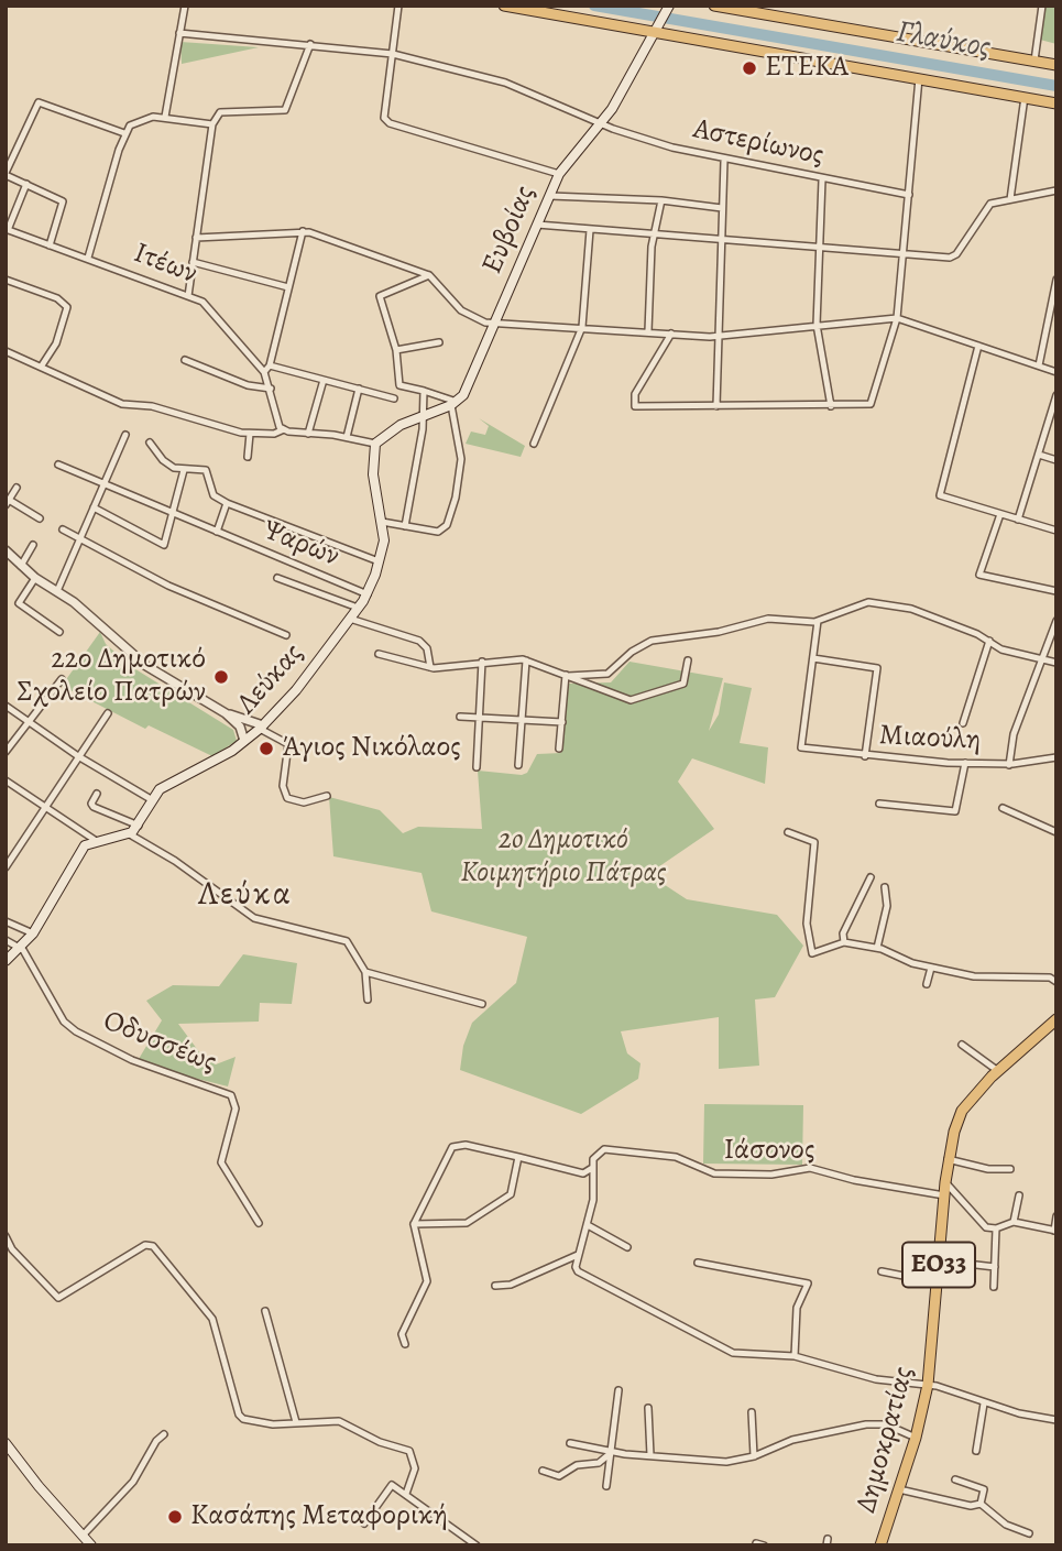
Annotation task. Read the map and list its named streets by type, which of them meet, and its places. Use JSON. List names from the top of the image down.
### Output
{
  "streets": {
    "main road": [
      "Ευβοίας",
      "Λεύκας",
      "ΕΟ33",
      "Δημοκρατίας"
    ],
    "street": [
      "Αστερίωνος",
      "Ιτέων",
      "Ψαρών",
      "Μιαούλη",
      "Οδυσσέως",
      "Ιάσονος"
    ]
  },
  "crossings": [
    ["Αστερίωνος", "Ευβοίας"],
    ["Ψαρών", "Λεύκας"],
    ["Ιάσονος", "Δημοκρατίας"]
  ],
  "districts": ["Λεύκα"],
  "water": ["Γλαύκος"],
  "parks": ["2o Δημοτικό Κοιμητήριο Πάτρας"],
  "places": [
    "ΕΤΕΚΑ",
    "22ο Δημοτικό Σχολείο Πατρών",
    "Άγιος Νικόλαος",
    "Κασάπης Μεταφορική"
  ]
}
